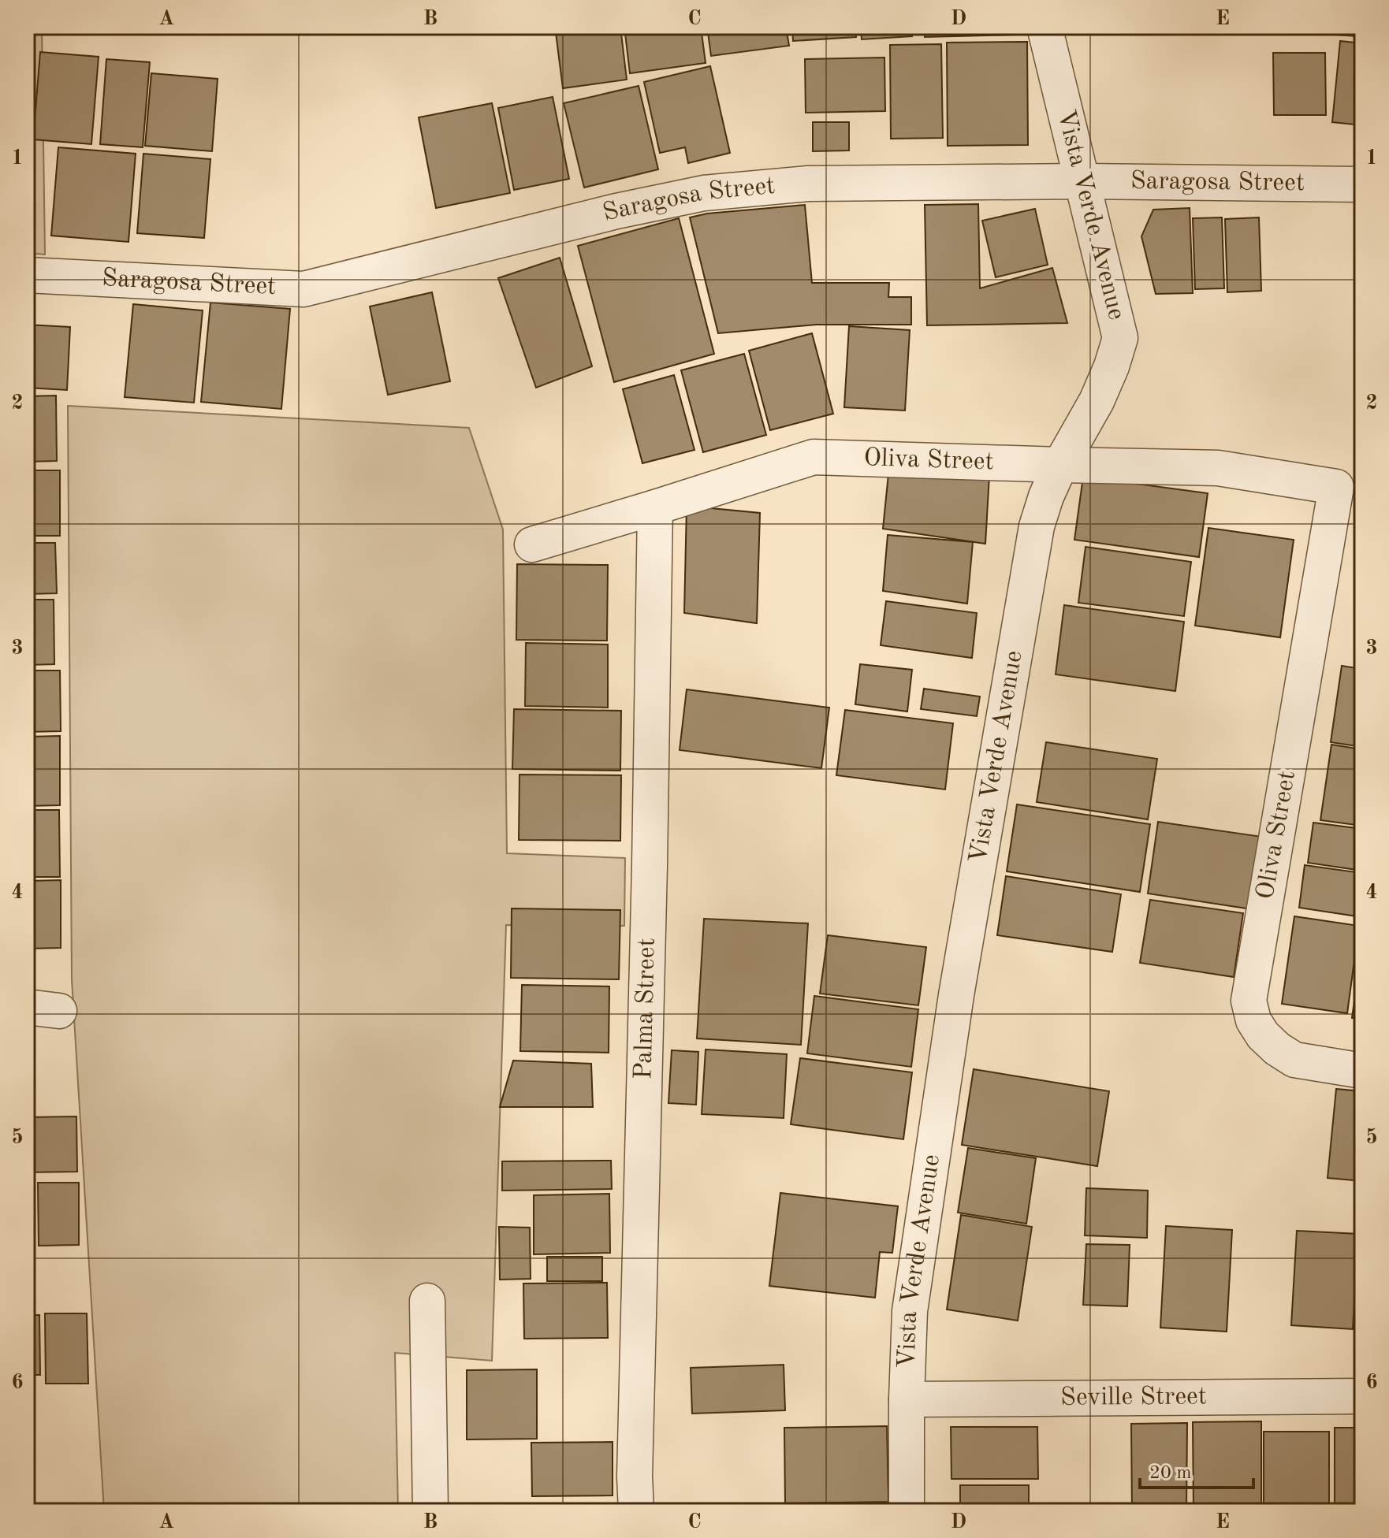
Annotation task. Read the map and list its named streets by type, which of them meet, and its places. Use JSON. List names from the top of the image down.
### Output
{
  "streets": {
    "street": [
      "Saragosa Street",
      "Vista Verde Avenue",
      "Oliva Street",
      "Palma Street",
      "Seville Street"
    ]
  },
  "crossings": [
    ["Saragosa Street", "Vista Verde Avenue"],
    ["Vista Verde Avenue", "Oliva Street"],
    ["Vista Verde Avenue", "Seville Street"],
    ["Oliva Street", "Palma Street"]
  ],
  "scale_bar": "20 m",
  "grid": {
    "columns": [
      "A",
      "B",
      "C",
      "D",
      "E"
    ],
    "rows": [
      "1",
      "2",
      "3",
      "4",
      "5",
      "6"
    ]
  }
}
